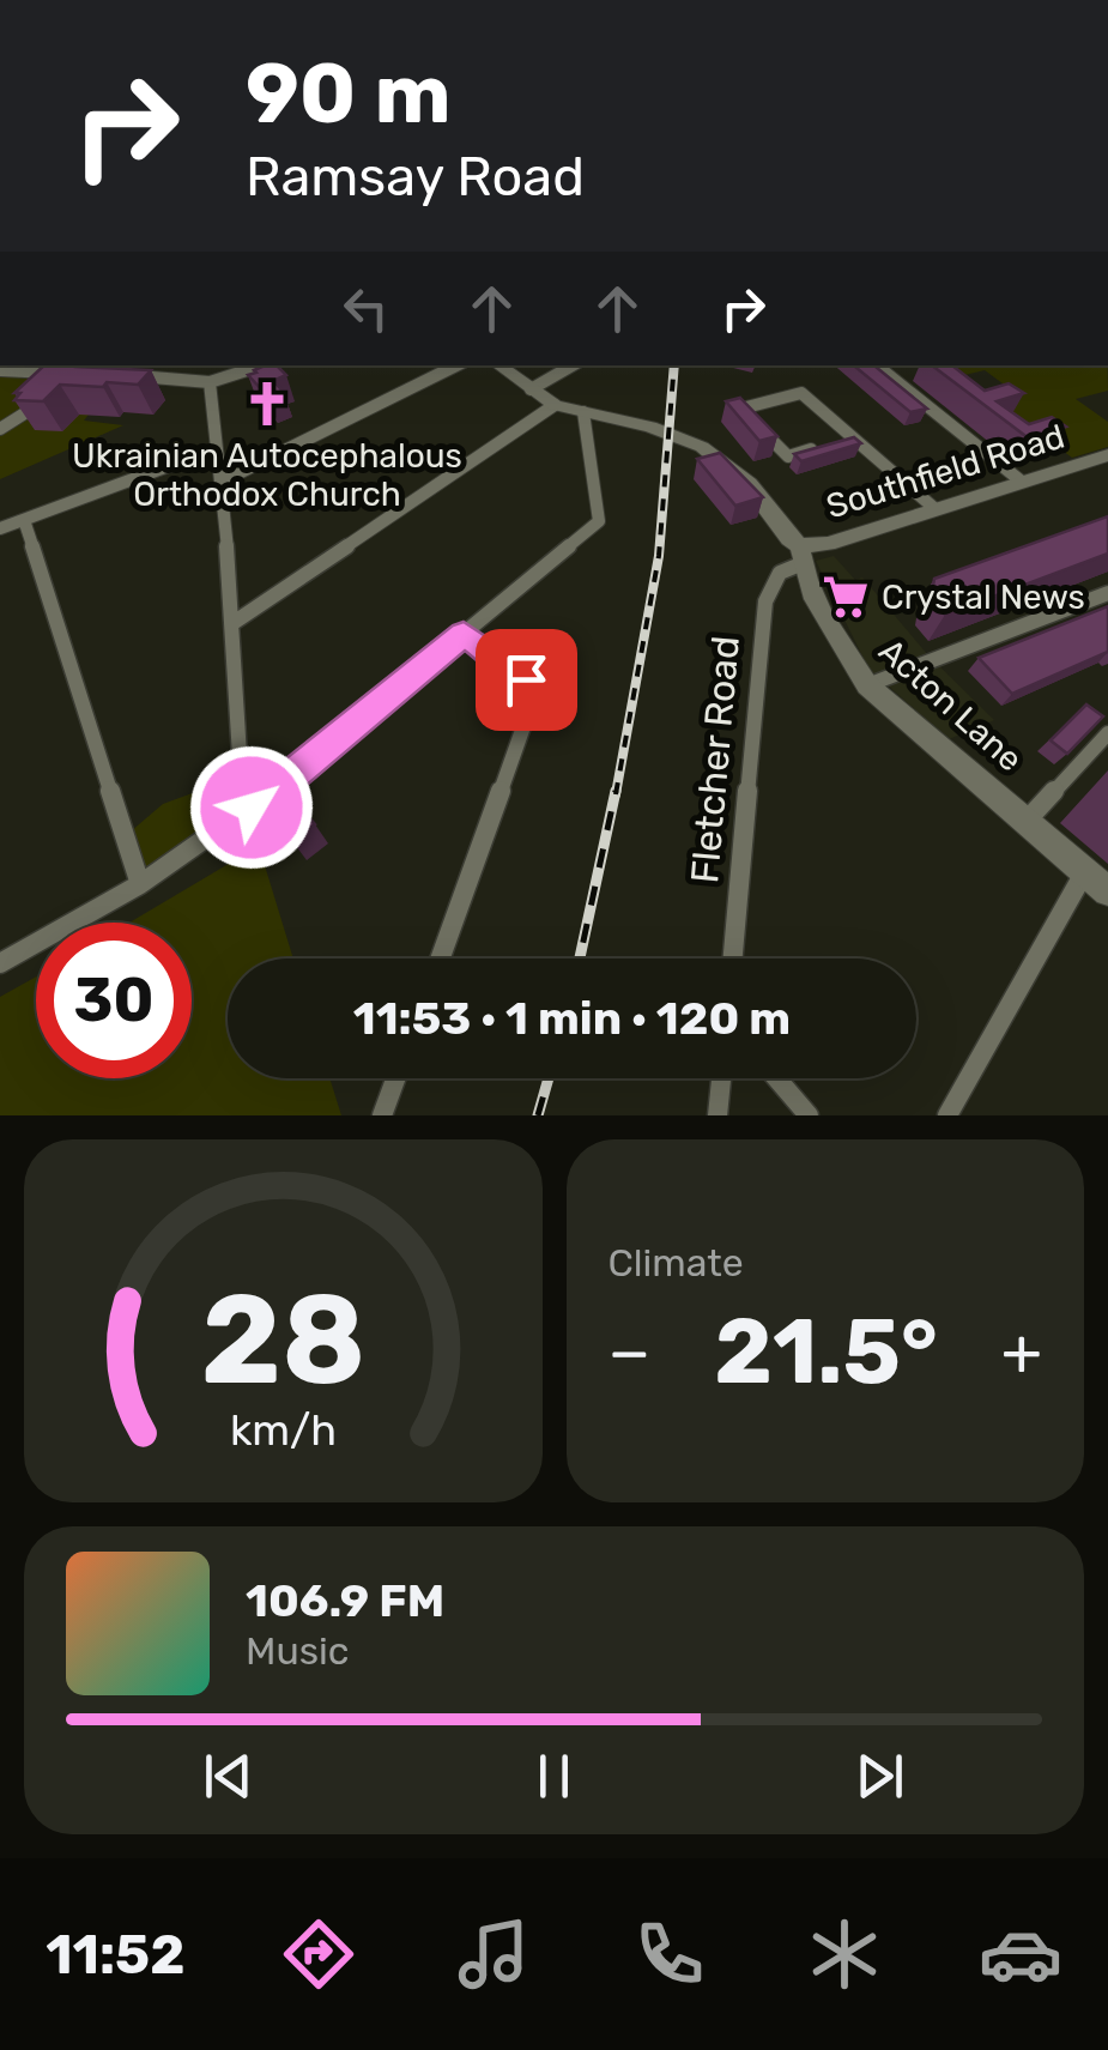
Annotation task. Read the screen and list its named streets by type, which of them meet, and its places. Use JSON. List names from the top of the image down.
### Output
{
  "streets": {
    "main road": ["Southfield Road", "Acton Lane"],
    "street": ["Fletcher Road"]
  },
  "crossings": [
    ["Southfield Road", "Acton Lane"],
    ["Southfield Road", "Fletcher Road"],
    ["Acton Lane", "Fletcher Road"]
  ],
  "places": {
    "church": ["Ukrainian Autocephalous Orthodox Church"],
    "supermarket": ["Crystal News"]
  },
  "page": {
    "turn": ["90 m", "Ramsay Road"],
    "limit": "30",
    "trip": "11:53 · 1 min · 120 m",
    "tile": "Climate",
    "heat": ["−", "21.5°", "+"],
    "song": ["106.9 FM", "Music"],
    "tabs": "11:52",
    "gauge": ["28", "km/h"]
  }
}
